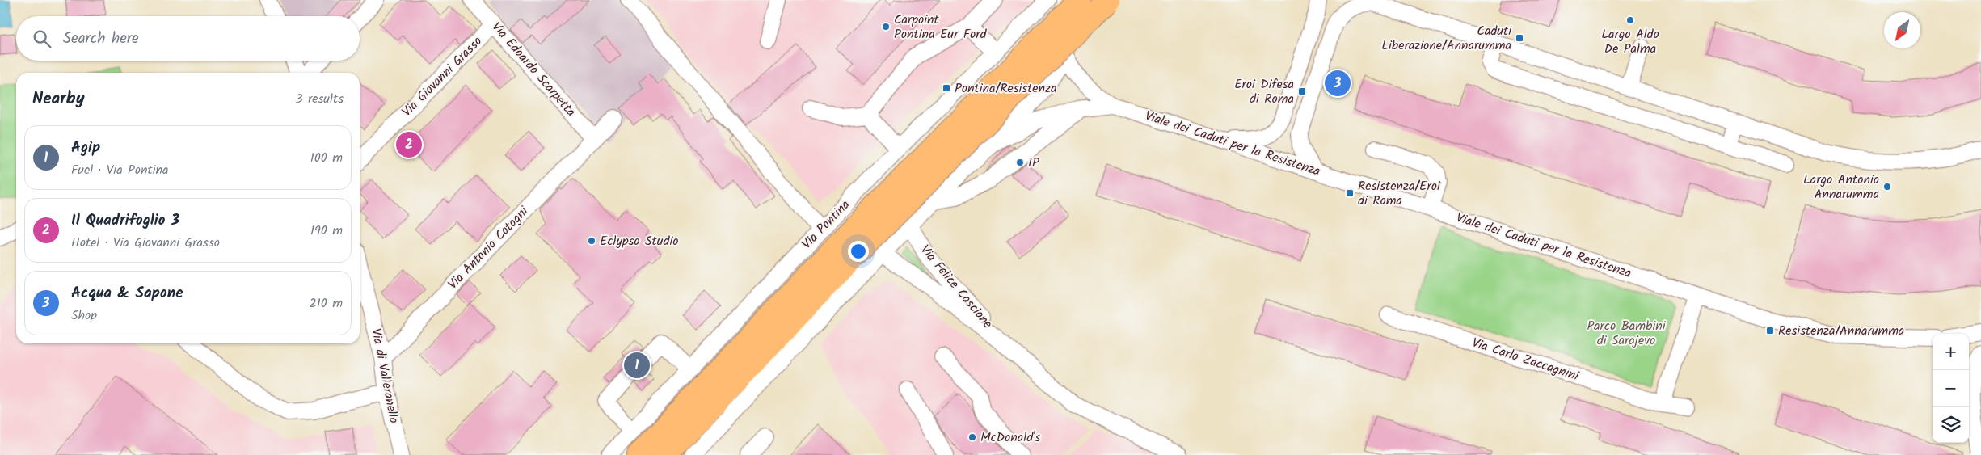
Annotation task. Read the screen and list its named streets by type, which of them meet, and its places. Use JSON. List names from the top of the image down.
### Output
{
  "streets": {
    "highway": ["Via Pontina"],
    "street": [
      "Via Edoardo Scarpetta",
      "Via Giovanni Grasso",
      "Viale dei Caduti per la Resistenza",
      "Via Antonio Cotogni",
      "Via Felice Cascione",
      "Via Carlo Zaccagnini",
      "Via di Valleranello"
    ]
  },
  "crossings": [
    ["Via Edoardo Scarpetta", "Via Giovanni Grasso"],
    ["Via Edoardo Scarpetta", "Via Antonio Cotogni"],
    ["Viale dei Caduti per la Resistenza", "Via Pontina"],
    ["Via Antonio Cotogni", "Via di Valleranello"]
  ],
  "parks": ["Parco Bambini di Sarajevo"],
  "places": {
    "other": [
      "Largo Aldo De Palma",
      "Carpoint Pontina Eur Ford",
      "IP",
      "Largo Antonio Annarumma",
      "Eclypso Studio",
      "McDonald's"
    ],
    "transit": [
      "Caduti Liberazione/Annarumma",
      "Pontina/Resistenza",
      "Eroi Difesa di Roma",
      "Resistenza/Eroi di Roma",
      "Resistenza/Annarumma"
    ]
  },
  "north": "bottom left",
  "page": {
    "search": "Search here",
    "pins": ["3", "2", "1"],
    "heading": ["Nearby", "3 results"],
    "list": [
      {
        "mark": "1",
        "name": "Agip",
        "note": "Fuel · Via Pontina",
        "value": "100 m"
      },
      {
        "mark": "2",
        "name": "Il Quadrifoglio 3",
        "note": "Hotel · Via Giovanni Grasso",
        "value": "190 m"
      },
      {
        "mark": "3",
        "name": "Acqua & Sapone",
        "note": "Shop",
        "value": "210 m"
      }
    ],
    "map_buttons": ["+", "−"]
  }
}
